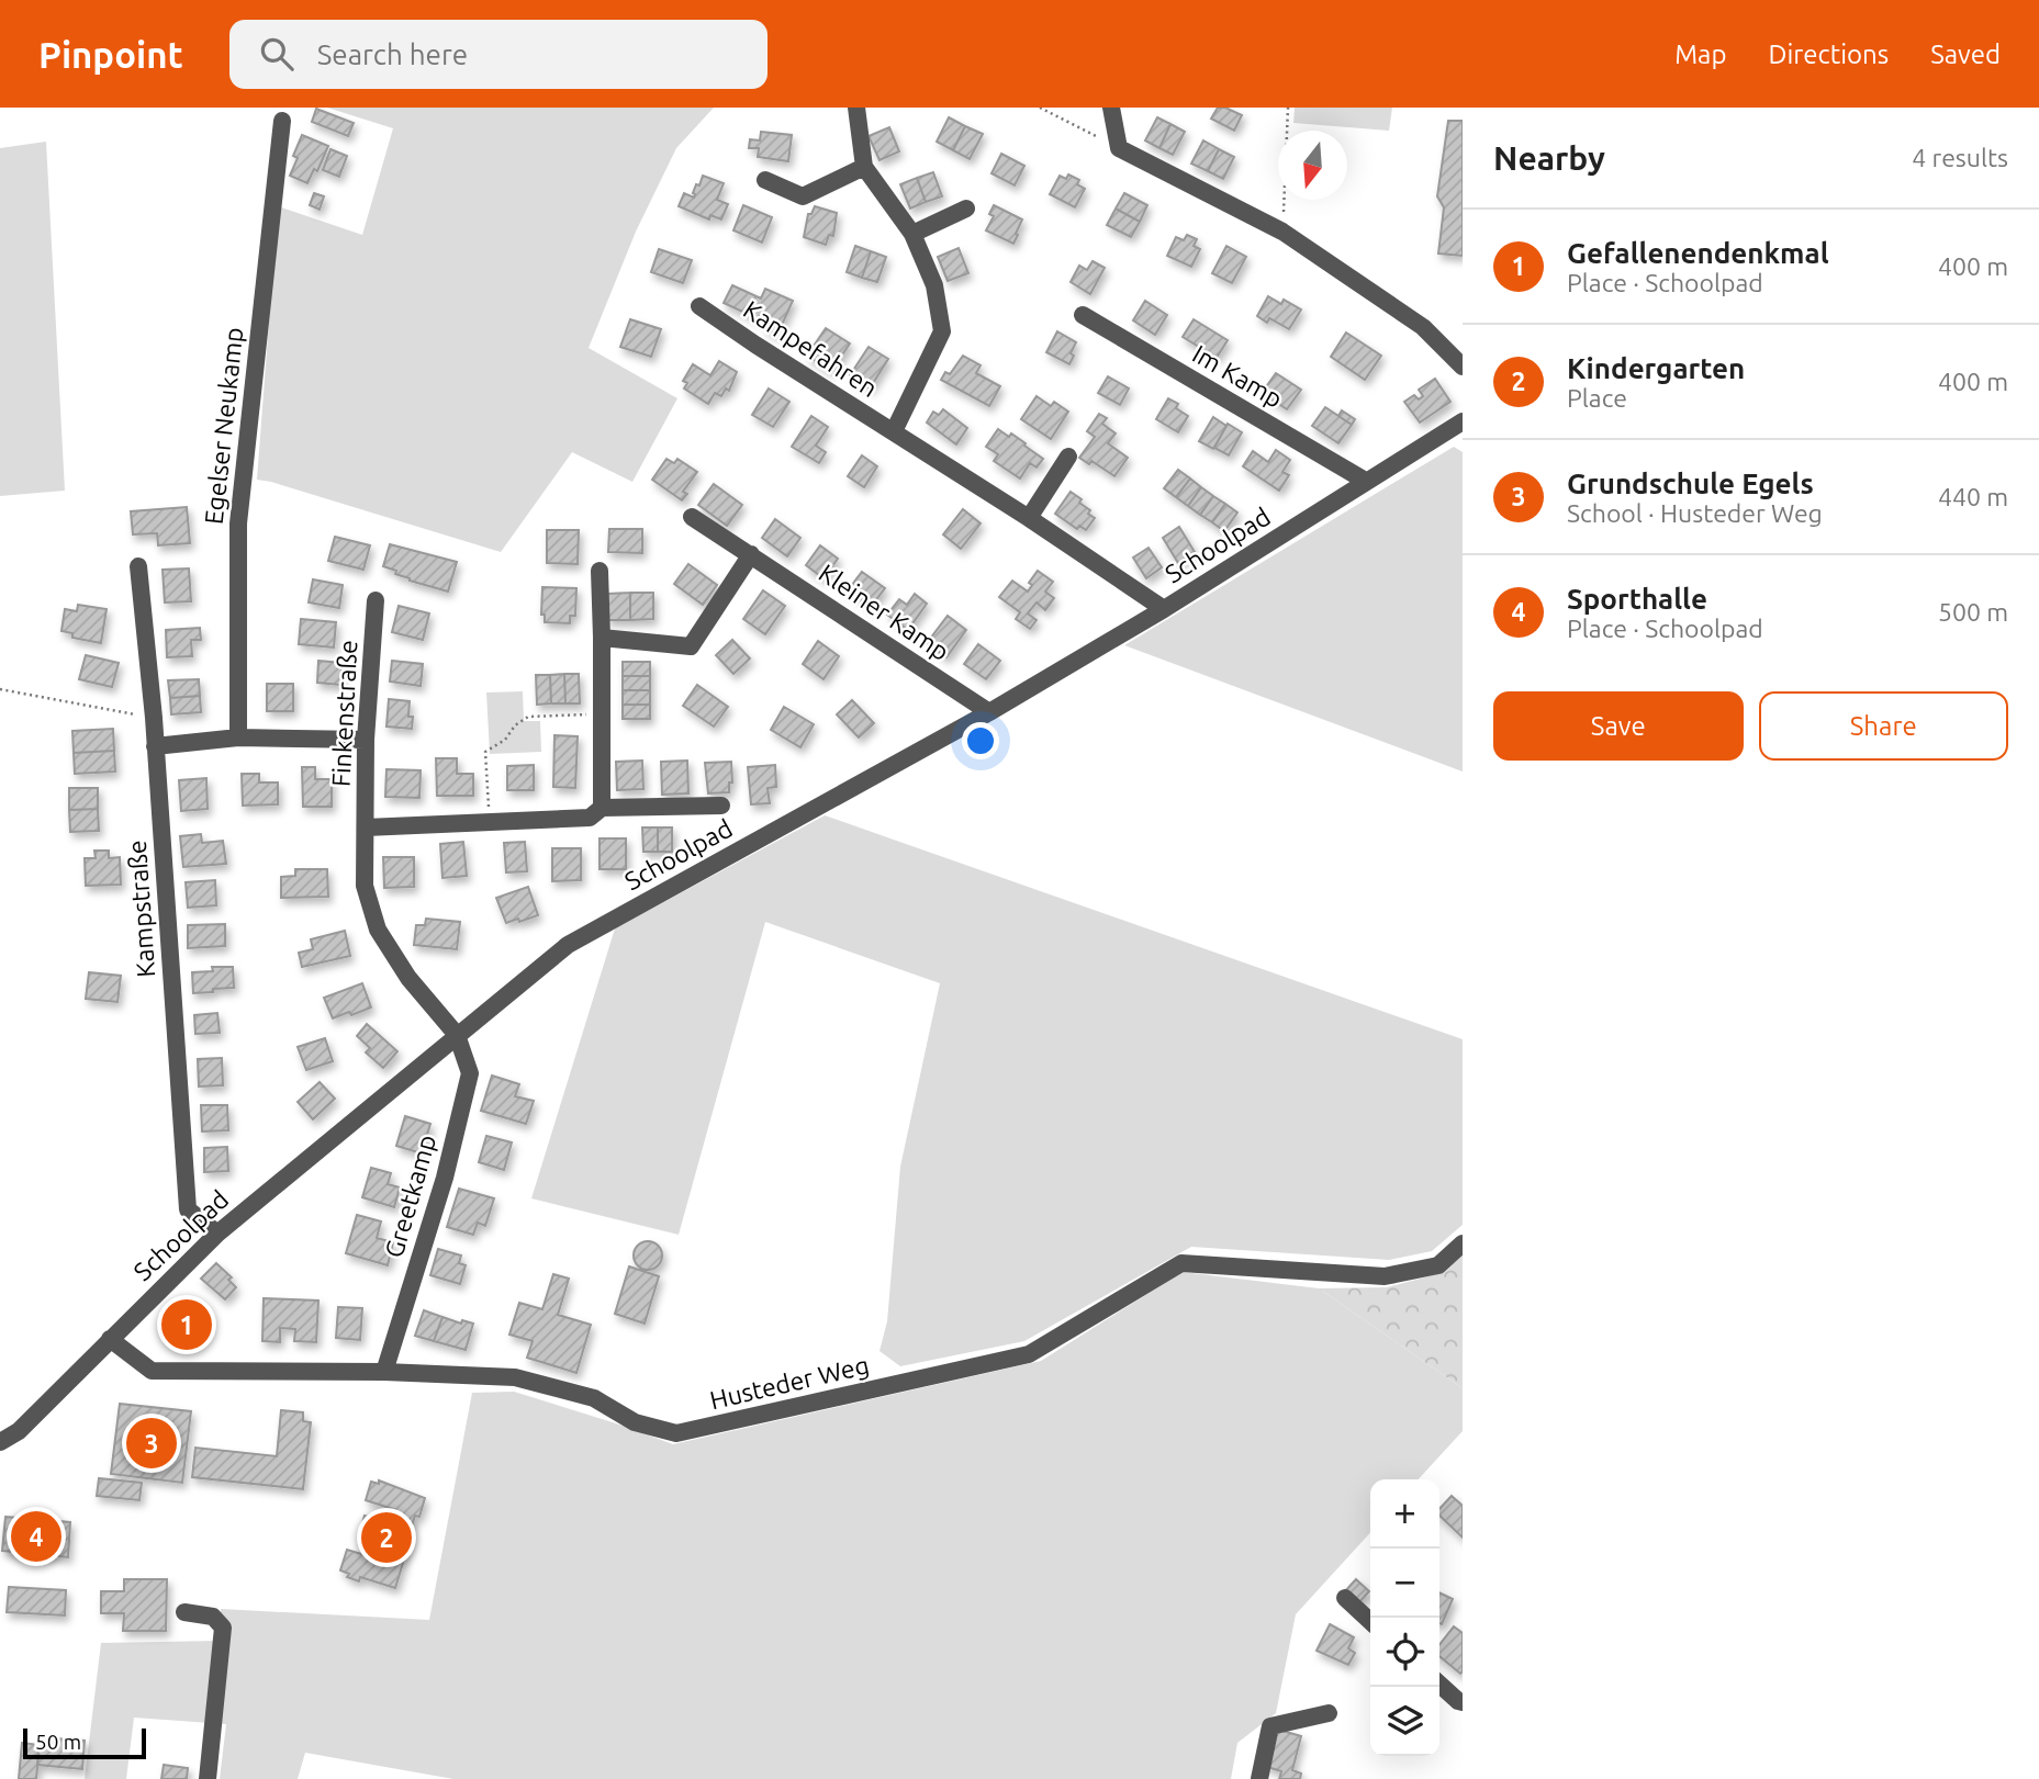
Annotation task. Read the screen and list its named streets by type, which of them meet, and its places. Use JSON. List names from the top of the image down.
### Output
{
  "streets": {
    "street": [
      "Kampefahren",
      "Im Kamp",
      "Egelser Neukamp",
      "Schoolpad",
      "Kleiner Kamp",
      "Finkenstraße",
      "Kampstraße",
      "Greetkamp",
      "Husteder Weg"
    ]
  },
  "crossings": [
    ["Kampefahren", "Schoolpad"],
    ["Im Kamp", "Schoolpad"],
    ["Schoolpad", "Kleiner Kamp"],
    ["Schoolpad", "Finkenstraße"],
    ["Schoolpad", "Kampstraße"],
    ["Schoolpad", "Greetkamp"],
    ["Schoolpad", "Husteder Weg"],
    ["Finkenstraße", "Greetkamp"],
    ["Greetkamp", "Husteder Weg"]
  ],
  "scale_bar": "50 m",
  "north": "bottom",
  "page": {
    "header": "Pinpoint",
    "search": "Search here",
    "nav": ["Map", "Directions", "Saved"],
    "heading": ["Nearby", "4 results"],
    "list": [
      {
        "mark": "1",
        "name": "Gefallenendenkmal",
        "note": "Place · Schoolpad",
        "value": "400 m"
      },
      {
        "mark": "2",
        "name": "Kindergarten",
        "note": "Place",
        "value": "400 m"
      },
      {
        "mark": "3",
        "name": "Grundschule Egels",
        "note": "School · Husteder Weg",
        "value": "440 m"
      },
      {
        "mark": "4",
        "name": "Sporthalle",
        "note": "Place · Schoolpad",
        "value": "500 m"
      }
    ],
    "buttons": ["Save", "Share"],
    "pins": [
      "1",
      "3",
      "4",
      "2"
    ],
    "map_buttons": ["+", "−"],
    "scale": "50 m"
  }
}
